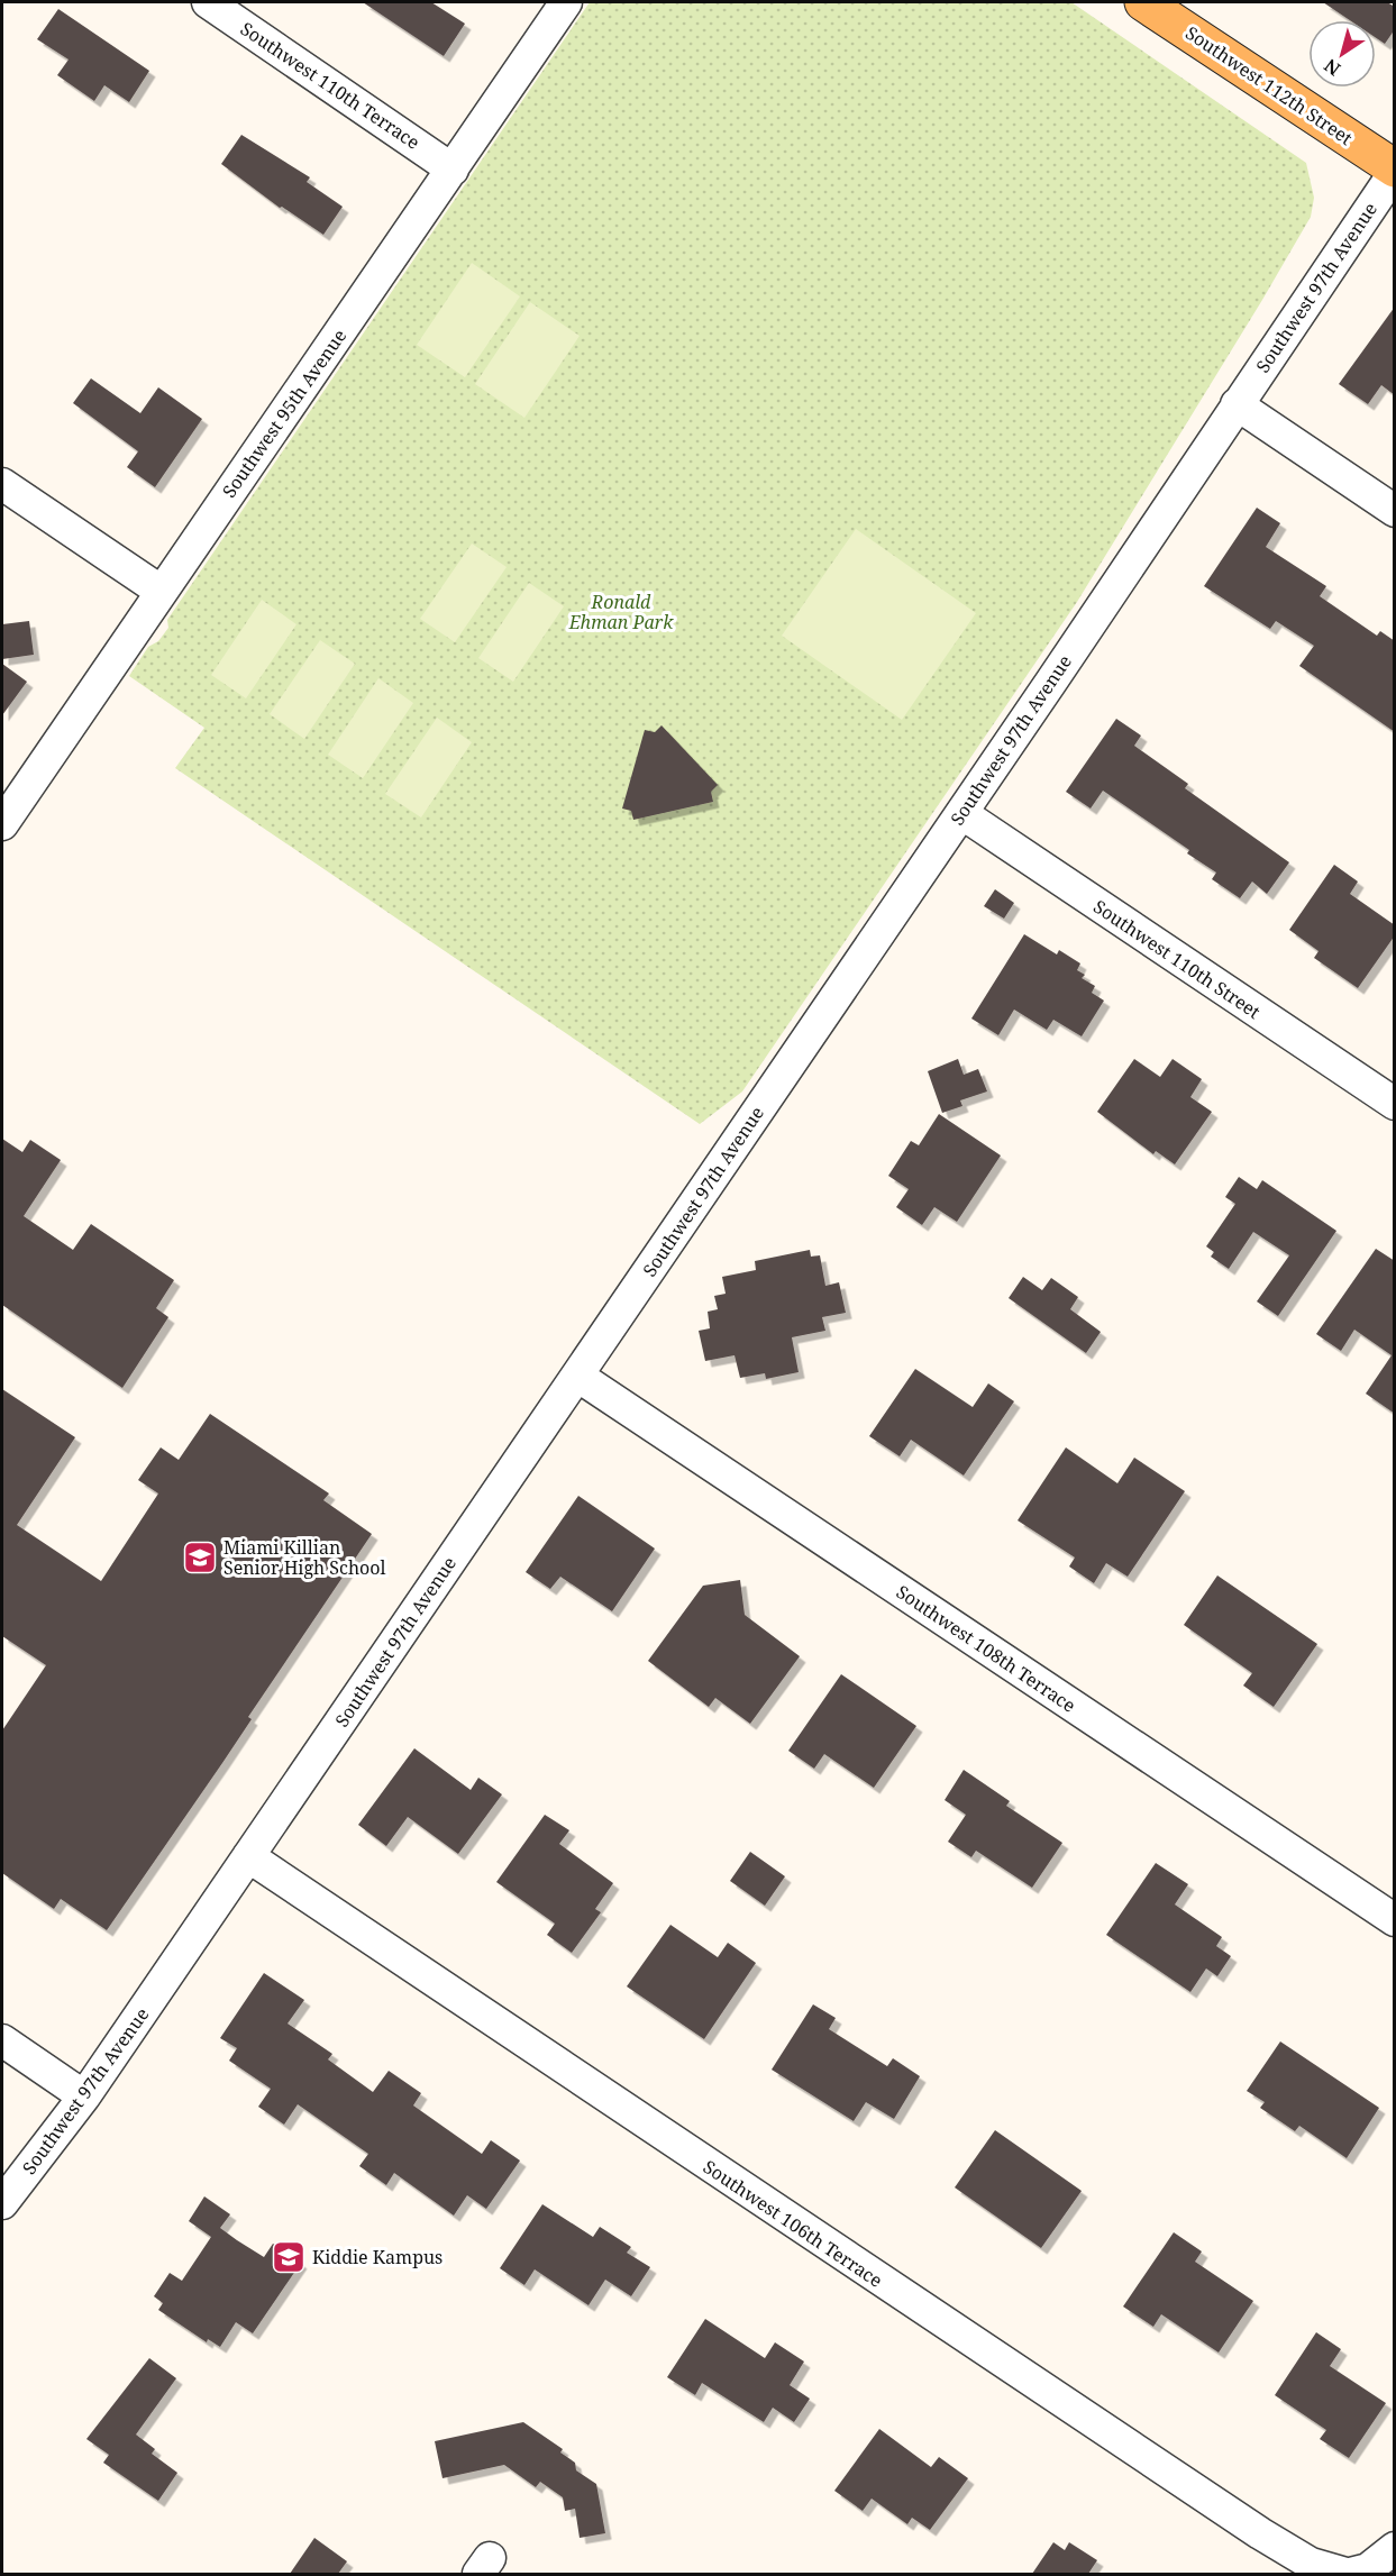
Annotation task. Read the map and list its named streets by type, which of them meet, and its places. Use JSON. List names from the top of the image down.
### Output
{
  "streets": {
    "main road": ["Southwest 112th Street"],
    "street": [
      "Southwest 110th Terrace",
      "Southwest 97th Avenue",
      "Southwest 95th Avenue",
      "Southwest 110th Street",
      "Southwest 108th Terrace",
      "Southwest 106th Terrace"
    ]
  },
  "crossings": [
    ["Southwest 110th Terrace", "Southwest 95th Avenue"],
    ["Southwest 112th Street", "Southwest 97th Avenue"],
    ["Southwest 97th Avenue", "Southwest 110th Street"],
    ["Southwest 97th Avenue", "Southwest 108th Terrace"],
    ["Southwest 97th Avenue", "Southwest 106th Terrace"]
  ],
  "parks": ["Ronald Ehman Park"],
  "places": {
    "school or university": ["Miami Killian Senior High School", "Kiddie Kampus"]
  },
  "north": "bottom left"
}
